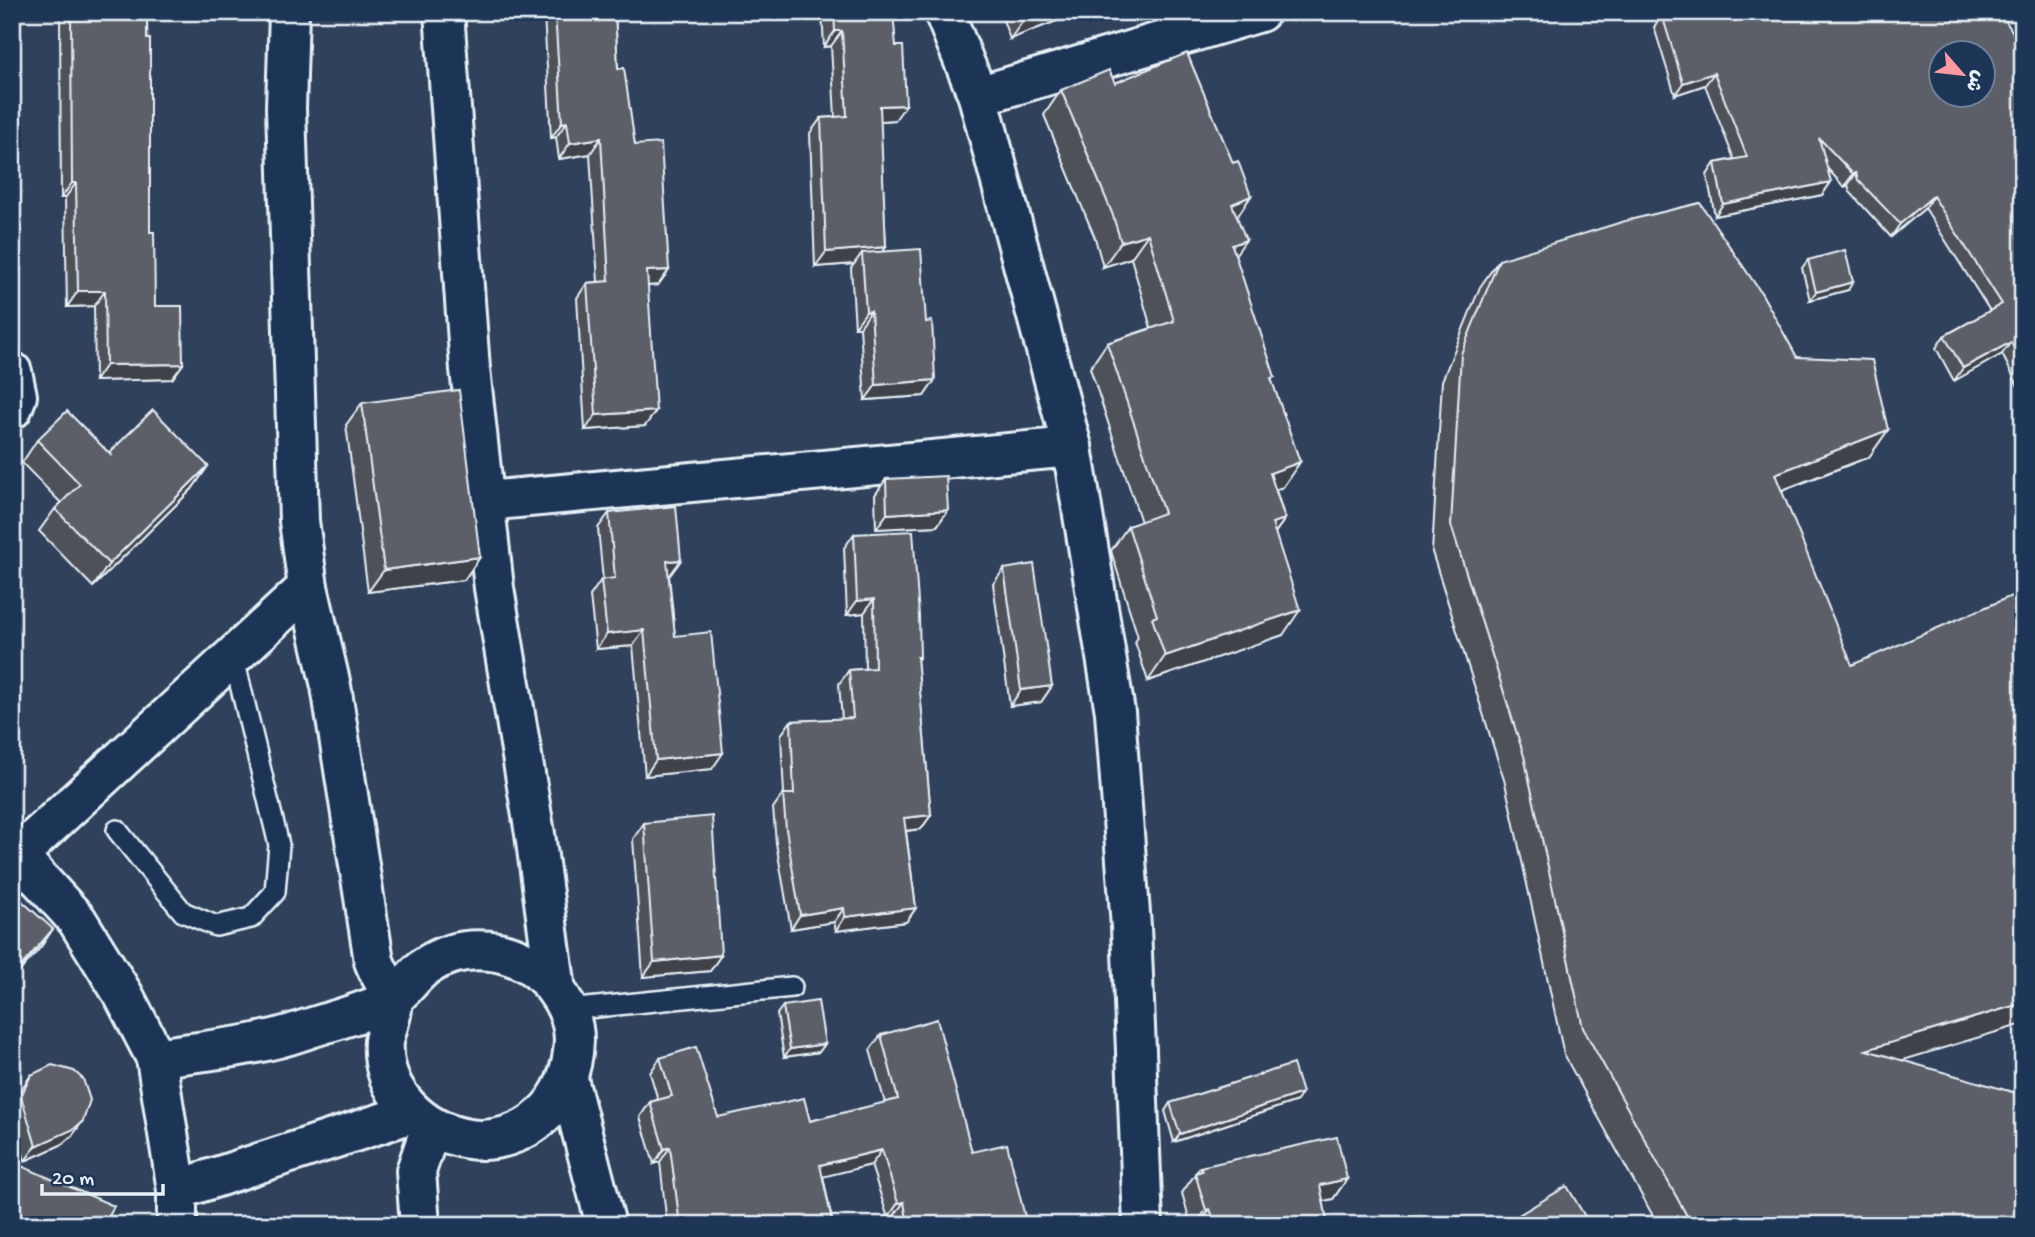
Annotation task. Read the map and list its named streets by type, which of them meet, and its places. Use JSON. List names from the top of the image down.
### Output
{
  "scale_bar": "20 m",
  "north": "bottom right"
}
